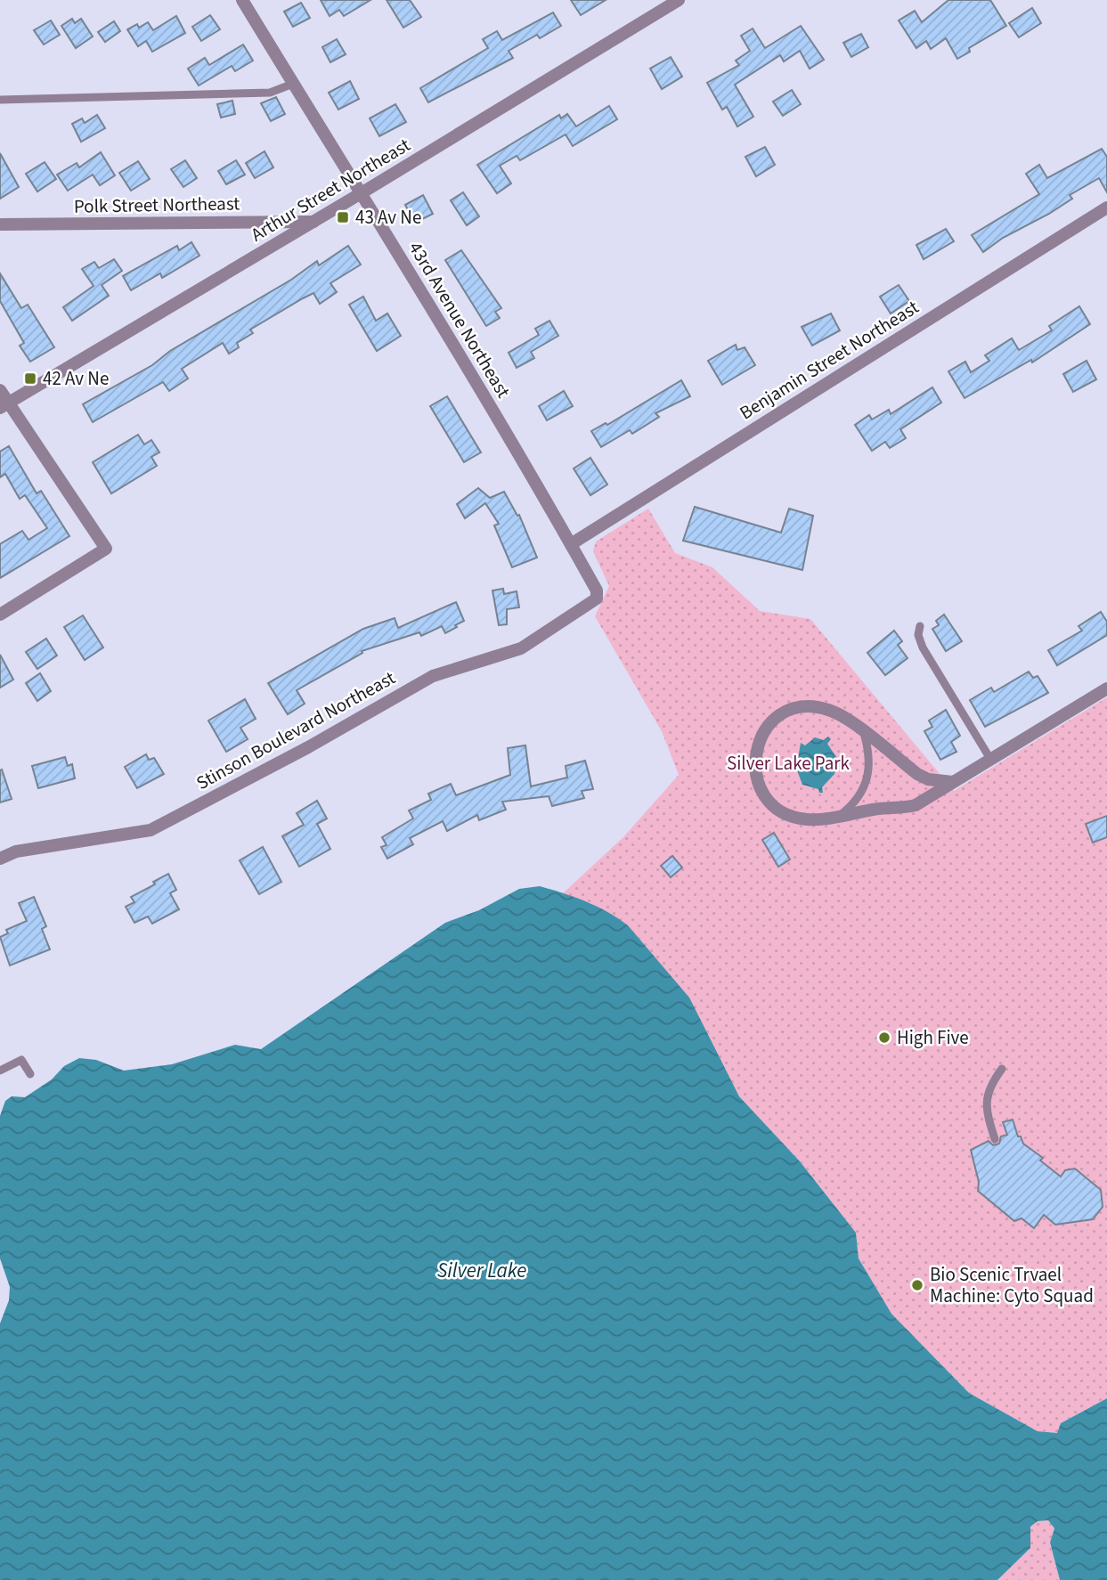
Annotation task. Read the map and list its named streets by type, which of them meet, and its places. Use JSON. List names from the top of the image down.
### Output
{
  "streets": {
    "street": [
      "Arthur Street Northeast",
      "Polk Street Northeast",
      "43rd Avenue Northeast",
      "Benjamin Street Northeast",
      "Stinson Boulevard Northeast"
    ]
  },
  "crossings": [
    ["Arthur Street Northeast", "Polk Street Northeast"],
    ["Arthur Street Northeast", "43rd Avenue Northeast"],
    ["43rd Avenue Northeast", "Benjamin Street Northeast"],
    ["43rd Avenue Northeast", "Stinson Boulevard Northeast"]
  ],
  "water": ["Silver Lake"],
  "parks": ["Silver Lake Park"],
  "places": {
    "transit": ["43 Av Ne", "42 Av Ne"],
    "other": ["High Five", "Bio Scenic Trvael Machine: Cyto Squad"]
  }
}
